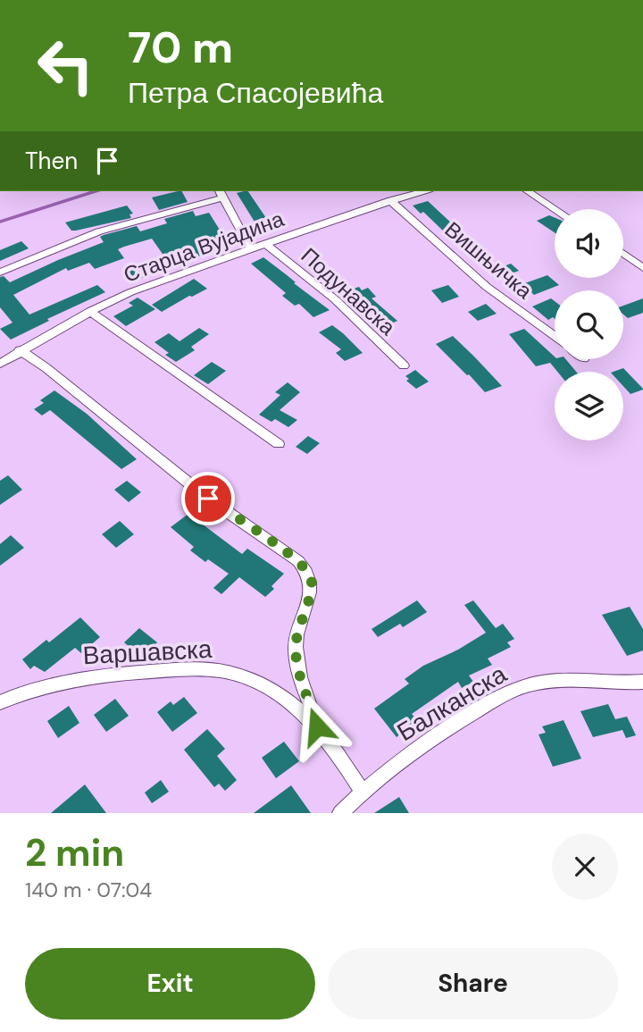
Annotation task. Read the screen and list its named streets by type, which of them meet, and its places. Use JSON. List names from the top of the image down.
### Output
{
  "streets": {
    "street": [
      "Старца Вујадина",
      "Вишњичка",
      "Подунавска",
      "Варшавска",
      "Балканска"
    ]
  },
  "crossings": [
    ["Старца Вујадина", "Вишњичка"],
    ["Старца Вујадина", "Подунавска"],
    ["Варшавска", "Балканска"]
  ],
  "page": {
    "turn": ["70 m", "Петра Спасојевића"],
    "then": "Then",
    "heading": ["2 min", "140 m · 07:04"],
    "buttons": ["Exit", "Share"]
  }
}
